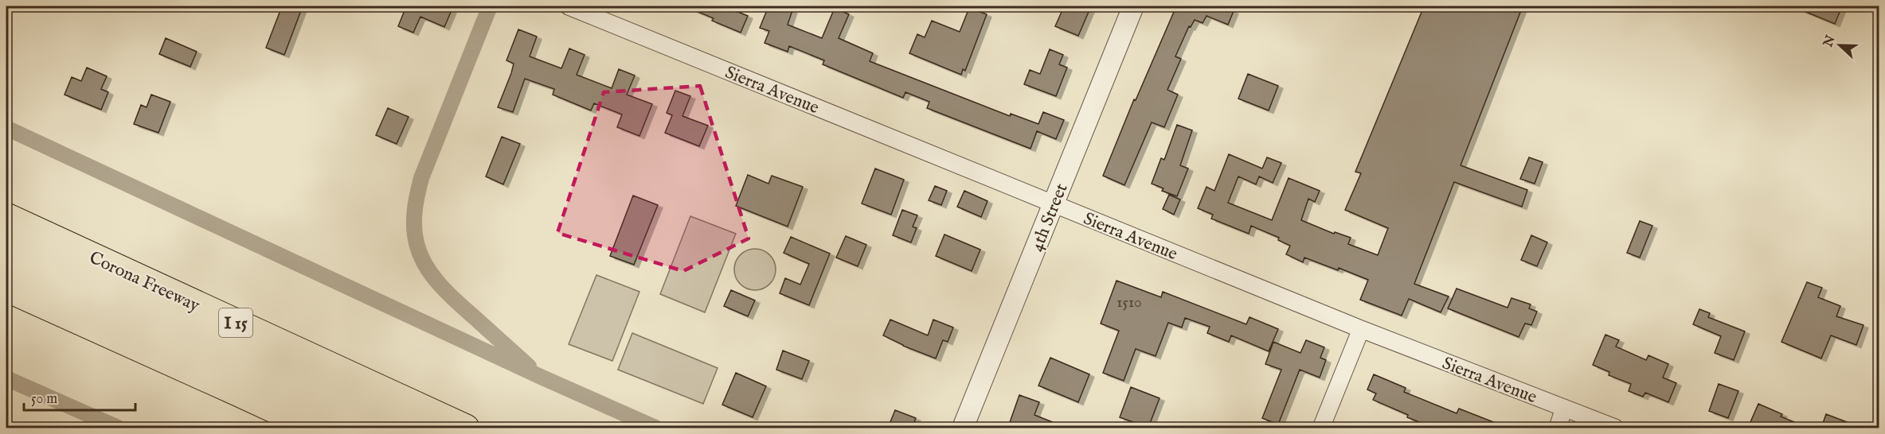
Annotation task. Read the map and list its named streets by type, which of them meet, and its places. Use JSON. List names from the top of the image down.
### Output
{
  "streets": {
    "highway": ["Corona Freeway", "I 15"],
    "street": ["Sierra Avenue", "4th Street"]
  },
  "crossings": [
    ["Sierra Avenue", "4th Street"]
  ],
  "house_numbers": ["1510"],
  "scale_bar": "50 m",
  "north": "left"
}
